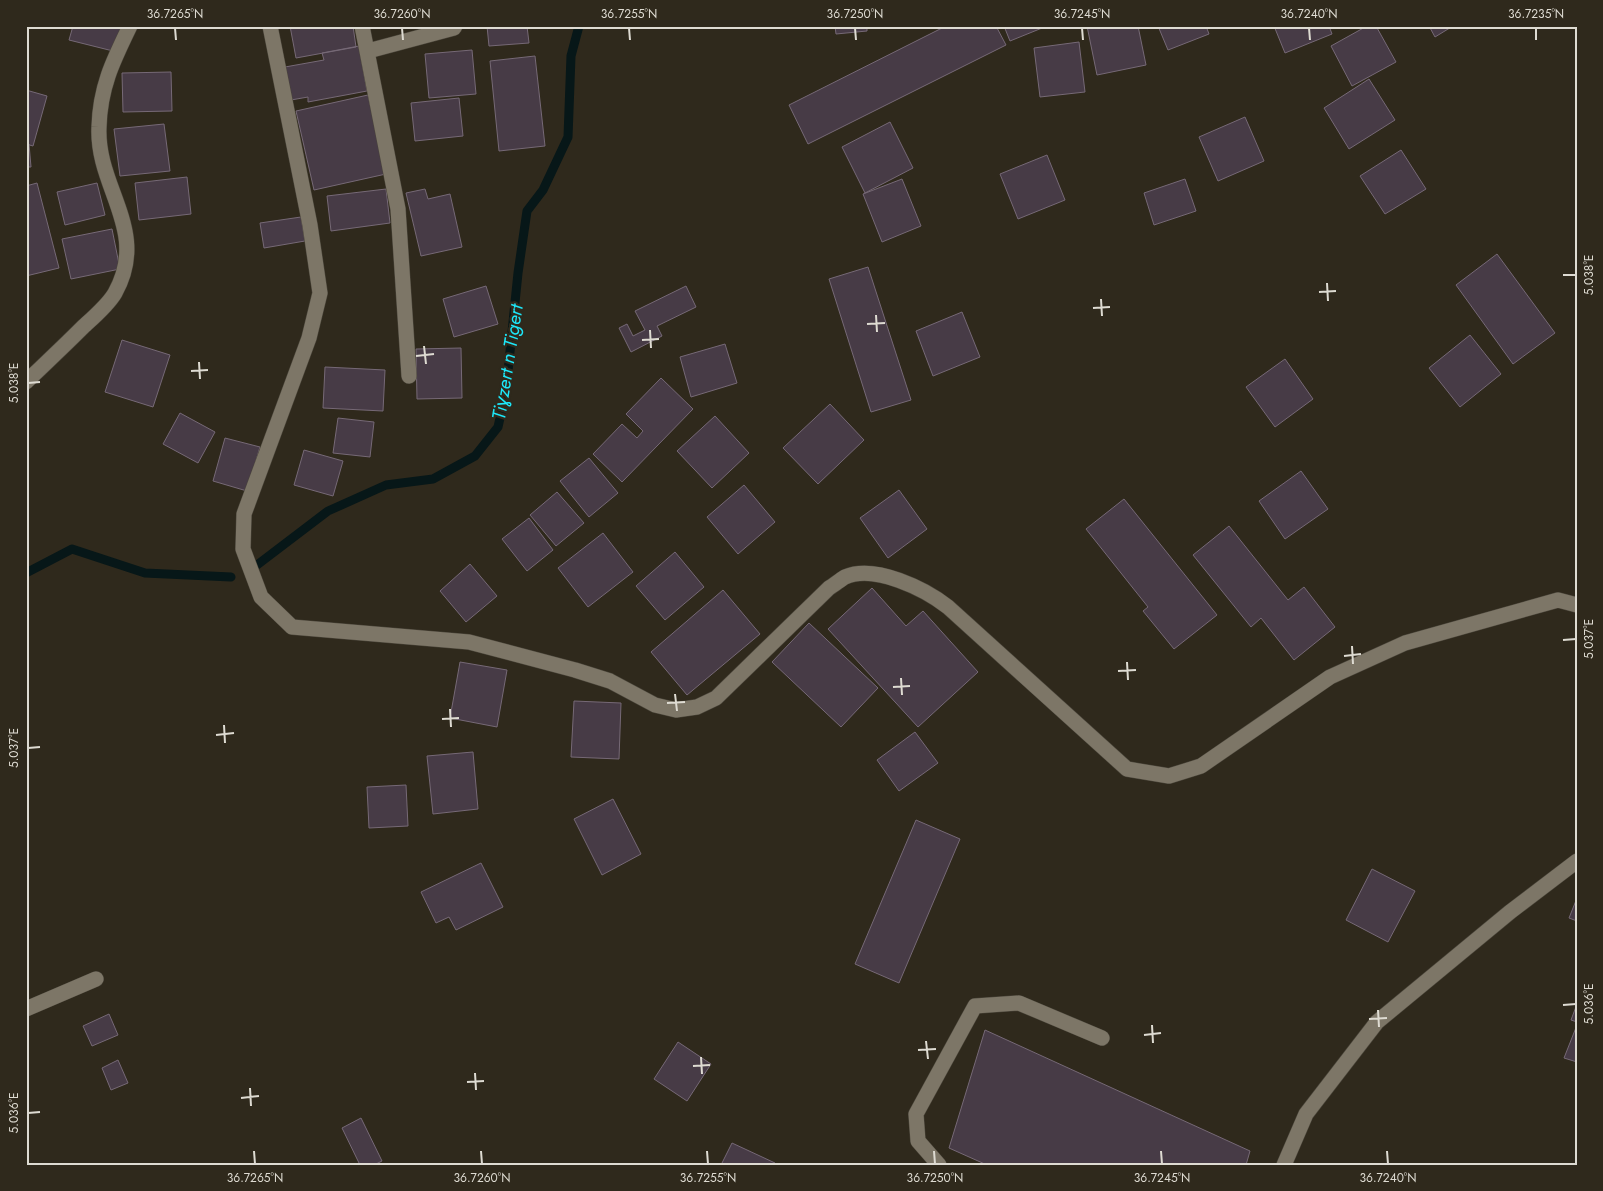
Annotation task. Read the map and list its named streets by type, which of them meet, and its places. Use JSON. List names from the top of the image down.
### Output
{
  "water": ["Tiɣzert n Tigert"],
  "coordinates": [
    "36.7265°N",
    "36.7260°N",
    "36.7255°N",
    "36.7250°N",
    "36.7245°N",
    "36.7240°N",
    "36.7235°N",
    "5.038°E",
    "5.037°E",
    "5.036°E"
  ]
}
